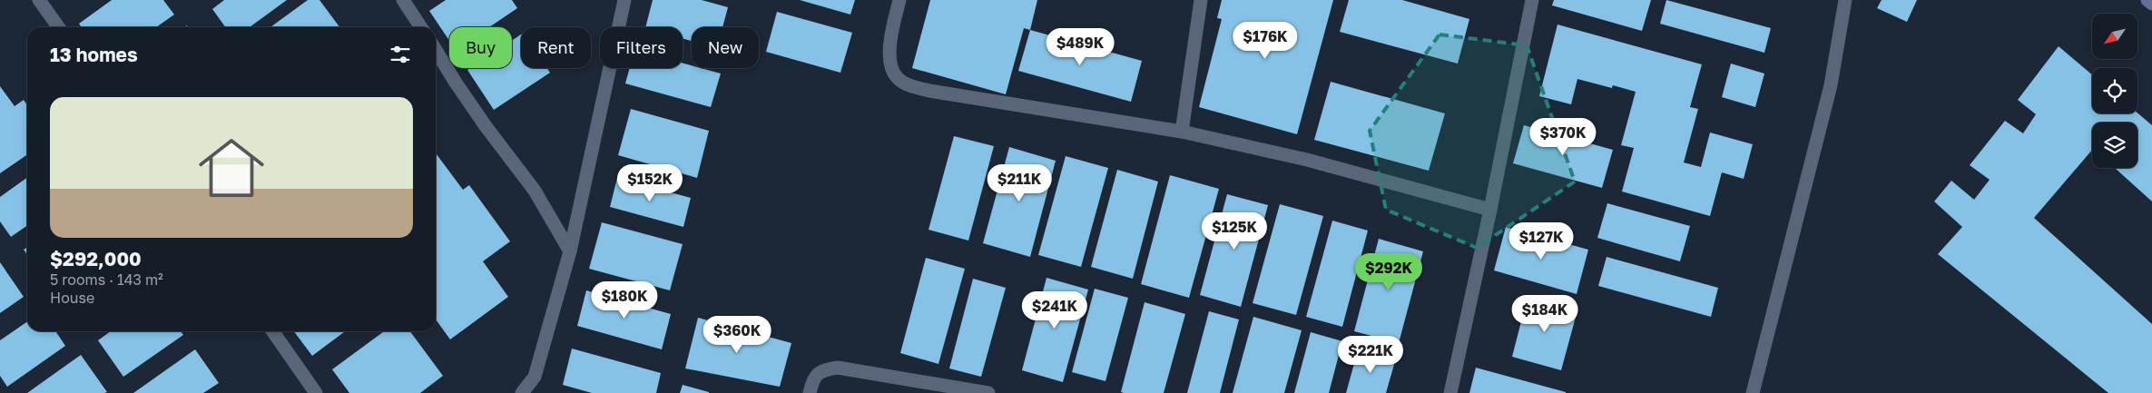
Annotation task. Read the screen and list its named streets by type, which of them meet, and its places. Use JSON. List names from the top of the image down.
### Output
{
  "north": "bottom left",
  "page": {
    "price": [
      "$176K",
      "$489K",
      "$370K",
      "$152K",
      "$211K",
      "$125K",
      "$127K",
      "$292K",
      "$180K",
      "$241K",
      "$184K",
      "$360K",
      "$221K"
    ],
    "chip": [
      "Buy",
      "Rent",
      "Filters",
      "New"
    ],
    "heading": "13 homes",
    "list": [
      {
        "name": "$292,000",
        "note": "5 rooms · 143 m² · House"
      }
    ]
  }
}
